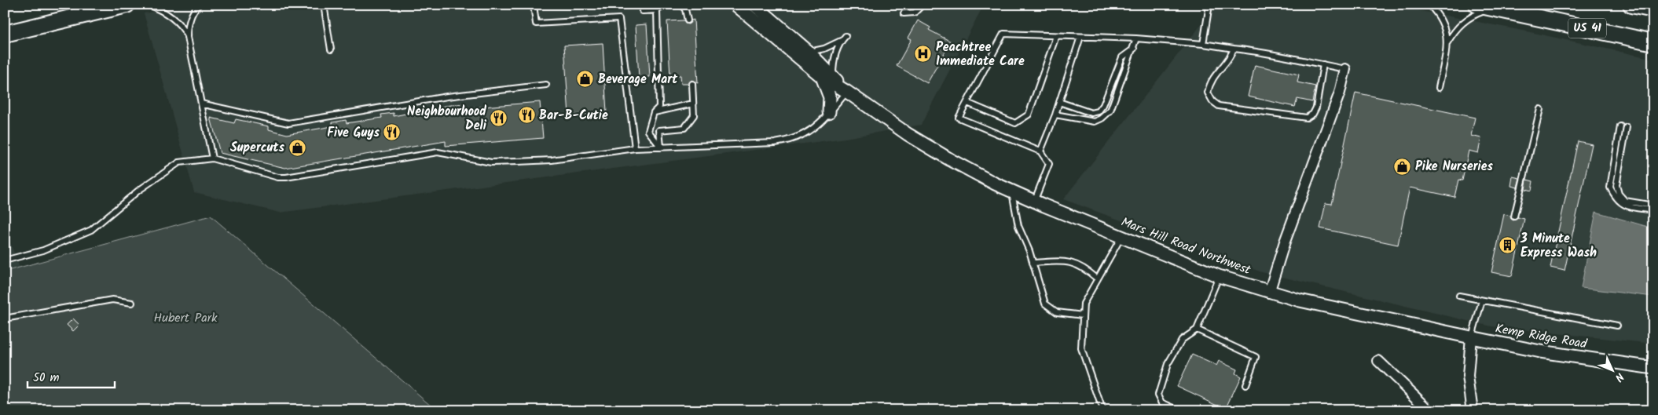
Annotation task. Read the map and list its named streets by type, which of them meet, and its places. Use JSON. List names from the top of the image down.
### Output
{
  "streets": {
    "main road": ["US 41"],
    "street": ["Mars Hill Road Northwest", "Kemp Ridge Road"]
  },
  "crossings": [
    ["Mars Hill Road Northwest", "Kemp Ridge Road"]
  ],
  "parks": ["Hubert Park"],
  "places": {
    "hospital": ["Peachtree Immediate Care"],
    "shop": ["Beverage Mart", "Supercuts", "Pike Nurseries"],
    "restaurant": ["Bar-B-Cutie", "Neighbourhood Deli", "Five Guys"],
    "building": ["3 Minute Express Wash"]
  },
  "scale_bar": "50 m",
  "north": "bottom right"
}
